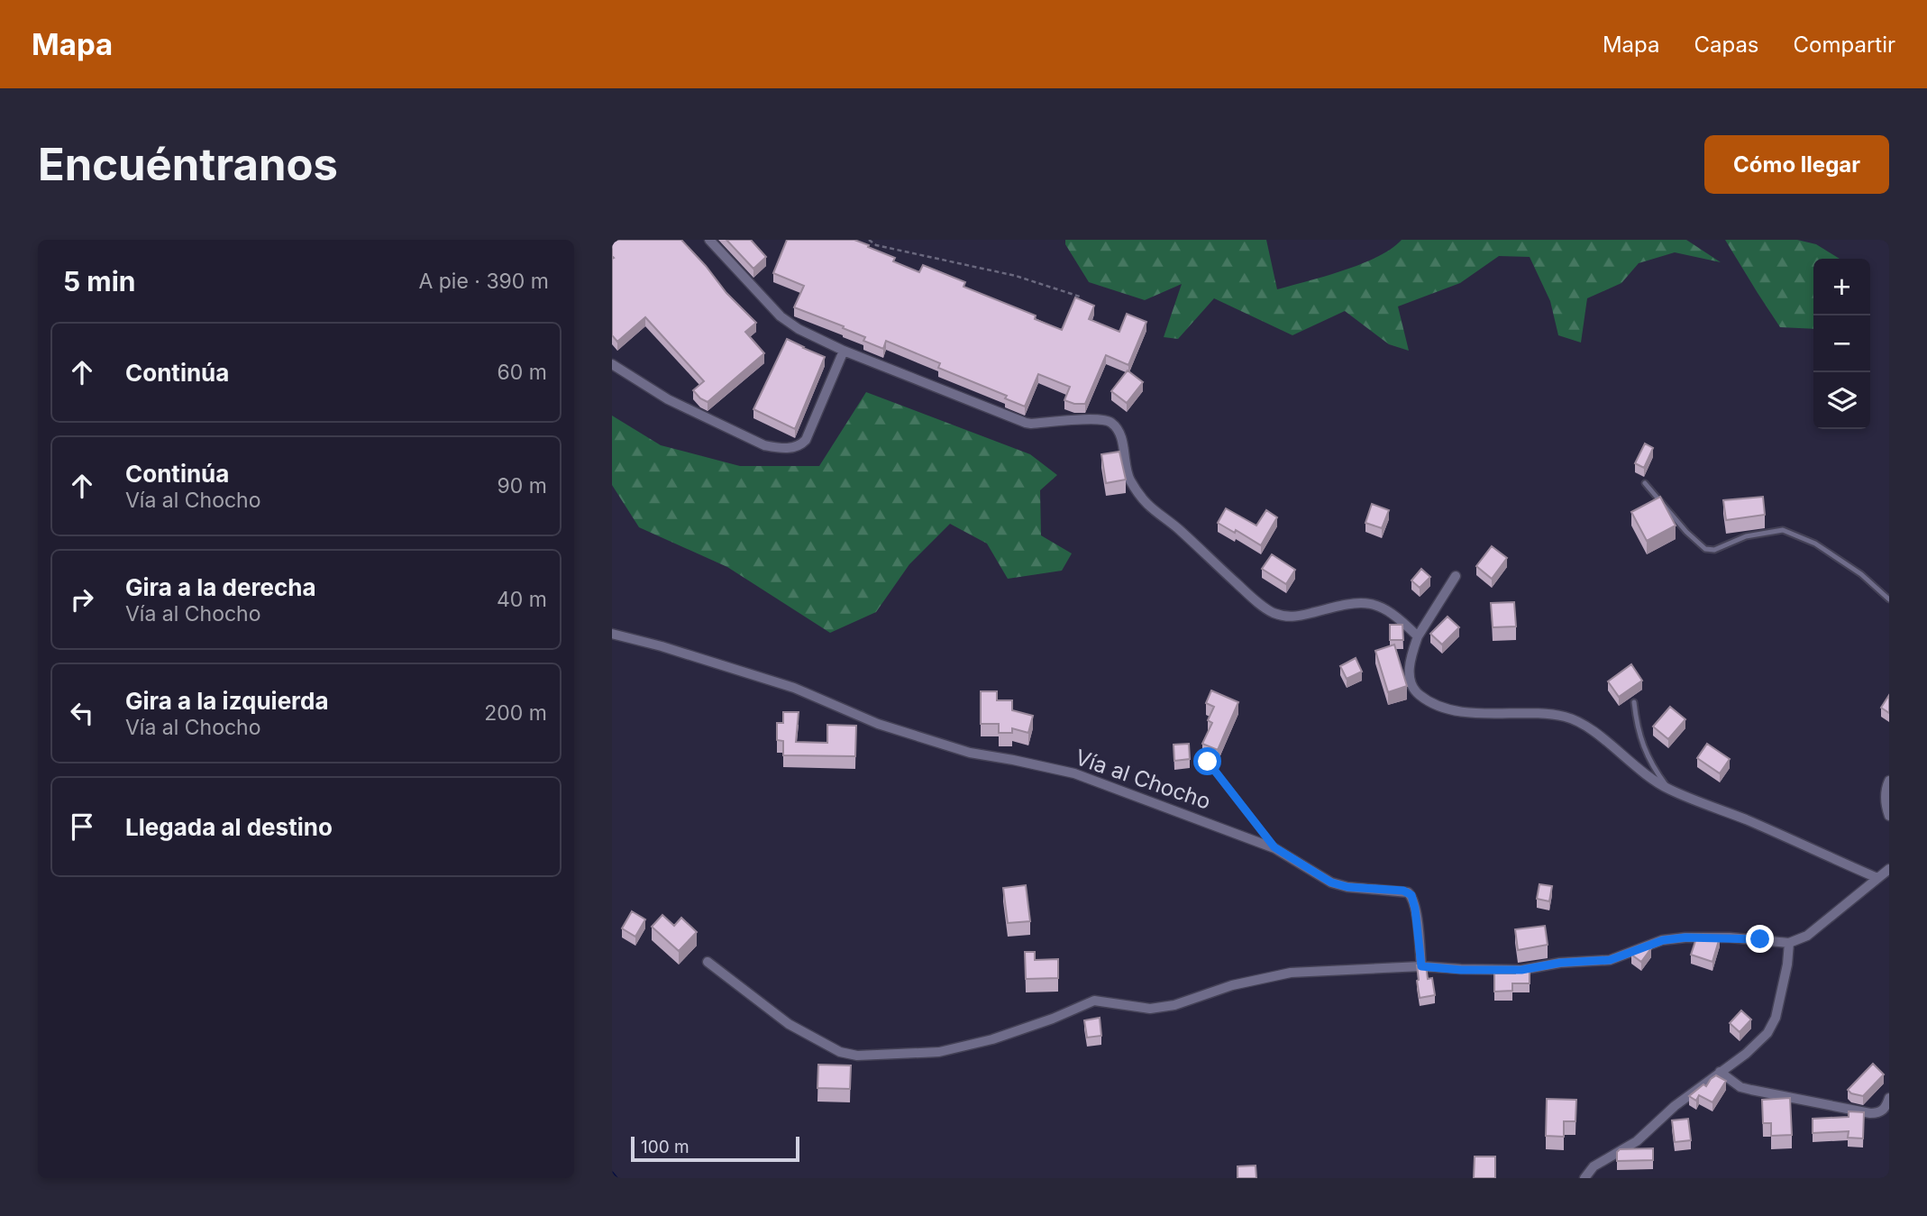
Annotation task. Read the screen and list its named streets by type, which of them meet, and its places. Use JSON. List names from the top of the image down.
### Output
{
  "streets": {
    "street": ["Vía al Chocho"]
  },
  "scale_bar": "100 m",
  "page": {
    "header": "Mapa",
    "nav": ["Mapa", "Capas", "Compartir"],
    "buttons": "Cómo llegar",
    "title": "Encuéntranos",
    "heading": ["5 min", "A pie · 390 m"],
    "map_buttons": ["+", "−"],
    "list": [
      ["Continúa", "60 m"],
      ["Continúa", "Vía al Chocho", "90 m"],
      ["Gira a la derecha", "Vía al Chocho", "40 m"],
      ["Gira a la izquierda", "Vía al Chocho", "200 m"],
      "Llegada al destino"
    ],
    "scale": "100 m"
  }
}
